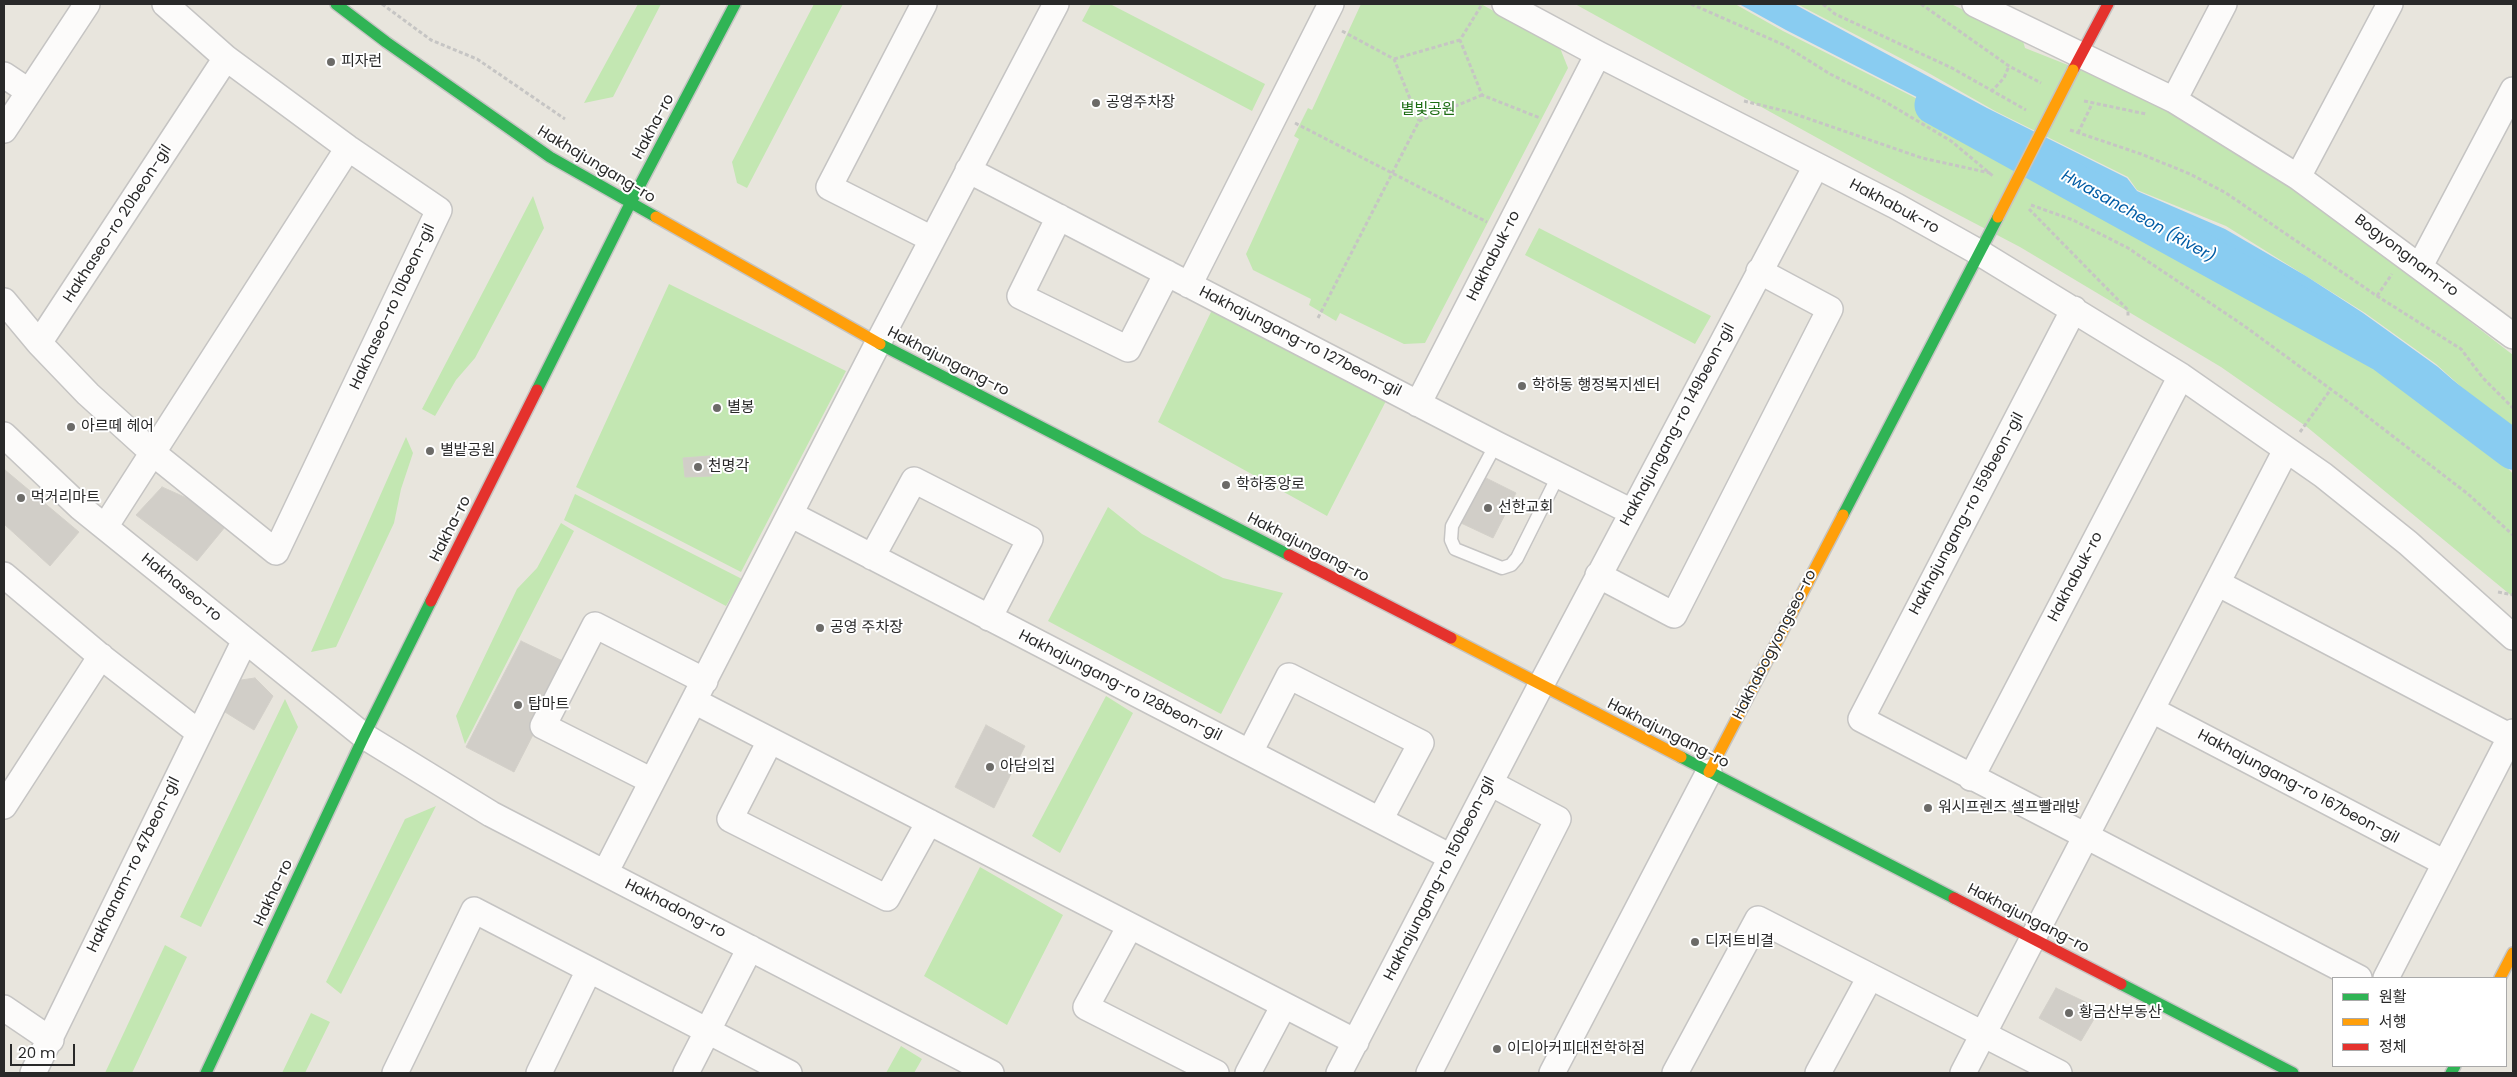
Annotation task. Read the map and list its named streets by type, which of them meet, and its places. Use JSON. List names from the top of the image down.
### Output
{
  "streets": {
    "street": [
      "Hakha-ro",
      "Hakhajungang-ro",
      "Hakhabuk-ro",
      "Hakhaseo-ro 20beon-gil",
      "Bogyongnam-ro",
      "Hakhaseo-ro 10beon-gil",
      "Hakhajungang-ro 127beon-gil",
      "Hakhajungang-ro 149beon-gil",
      "Hakhajungang-ro 159beon-gil",
      "Hakhaseo-ro",
      "Hakhabogyongseo-ro",
      "Hakhajungang-ro 128beon-gil",
      "Hakhajungang-ro 167beon-gil",
      "Hakhanam-ro 47beon-gil",
      "Hakhajungang-ro 150beon-gil",
      "Hakhadong-ro"
    ]
  },
  "crossings": [
    ["Hakha-ro", "Hakhajungang-ro"],
    ["Hakha-ro", "Hakhaseo-ro"],
    ["Hakha-ro", "Hakhadong-ro"],
    ["Hakhajungang-ro", "Hakhajungang-ro 149beon-gil"],
    ["Hakhajungang-ro", "Hakhabogyongseo-ro"],
    ["Hakhajungang-ro", "Hakhajungang-ro 150beon-gil"],
    ["Hakhabuk-ro", "Hakhajungang-ro 127beon-gil"],
    ["Hakhabuk-ro", "Hakhajungang-ro 149beon-gil"],
    ["Hakhabuk-ro", "Hakhajungang-ro 159beon-gil"],
    ["Hakhabuk-ro", "Hakhabogyongseo-ro"],
    ["Bogyongnam-ro", "Hakhabogyongseo-ro"],
    ["Hakhajungang-ro 127beon-gil", "Hakhajungang-ro 149beon-gil"],
    ["Hakhajungang-ro 149beon-gil", "Hakhajungang-ro 150beon-gil"],
    ["Hakhaseo-ro", "Hakhanam-ro 47beon-gil"],
    ["Hakhaseo-ro", "Hakhadong-ro"],
    ["Hakhajungang-ro 128beon-gil", "Hakhajungang-ro 150beon-gil"]
  ],
  "water": ["Hwasancheon (River)"],
  "parks": ["별빛공원"],
  "places": [
    "피자런",
    "공영주차장",
    "학하동 행정복지센터",
    "별봉",
    "아르떼 헤어",
    "별밭공원",
    "천명각",
    "학하중앙로",
    "먹거리마트",
    "선한교회",
    "공영 주차장",
    "탑마트",
    "아담의집",
    "워시프렌즈 셀프빨래방",
    "디저트비결",
    "황금산부동산",
    "이디아커피대전학하점"
  ],
  "legend": ["원활", "서행", "정체"],
  "scale_bar": "20 m"
}
